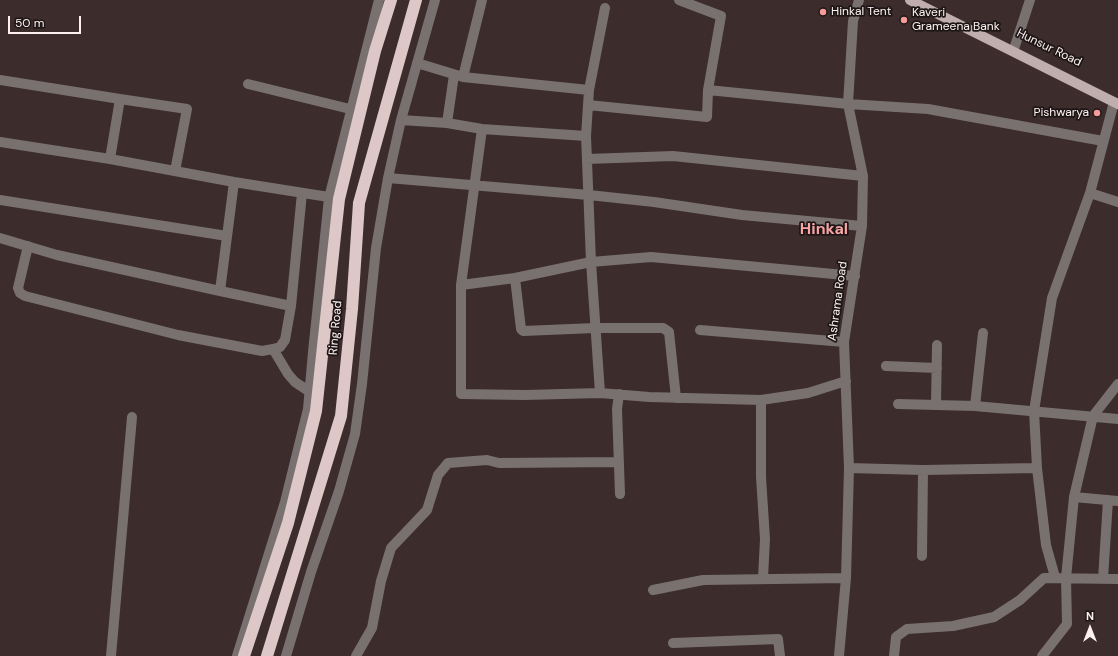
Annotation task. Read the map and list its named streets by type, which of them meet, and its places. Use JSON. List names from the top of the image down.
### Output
{
  "streets": {
    "highway": ["Ring Road"],
    "main road": ["Hunsur Road"],
    "street": ["Ashrama Road"]
  },
  "districts": ["Hinkal"],
  "places": ["Hinkal Tent", "Kaveri Grameena Bank", "Pishwarya"],
  "scale_bar": "50 m",
  "north": "top"
}
